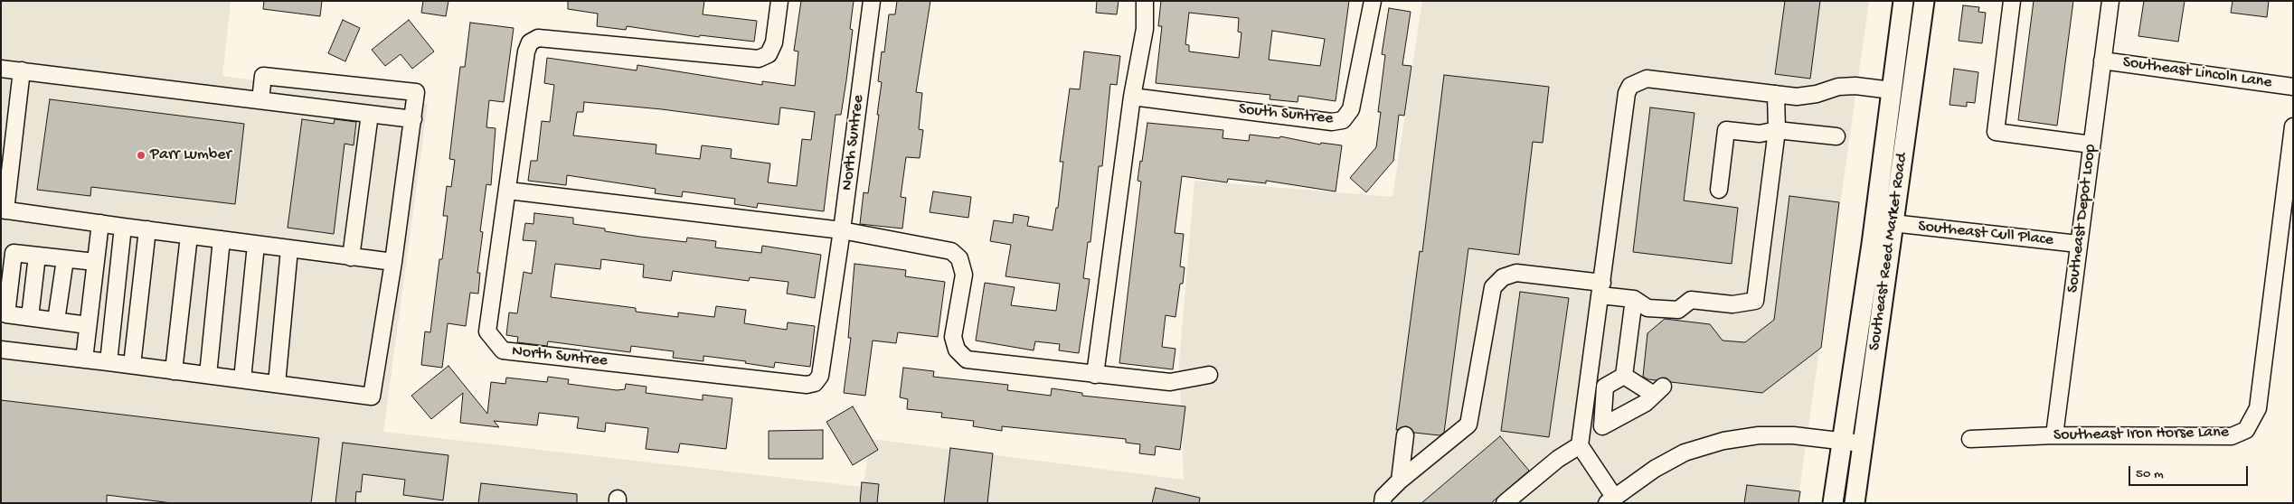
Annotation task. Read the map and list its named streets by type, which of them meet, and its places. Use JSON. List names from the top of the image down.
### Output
{
  "streets": {
    "main road": ["Southeast Reed Market Road"],
    "street": [
      "Southeast Lincoln Lane",
      "South Suntree",
      "North Suntree",
      "Southeast Depot Loop",
      "Southeast Cull Place",
      "Southeast Iron Horse Lane"
    ]
  },
  "crossings": [
    ["Southeast Lincoln Lane", "Southeast Depot Loop"],
    ["Southeast Depot Loop", "Southeast Cull Place"],
    ["Southeast Depot Loop", "Southeast Iron Horse Lane"],
    ["Southeast Cull Place", "Southeast Reed Market Road"]
  ],
  "places": ["Parr Lumber"],
  "scale_bar": "50 m"
}
